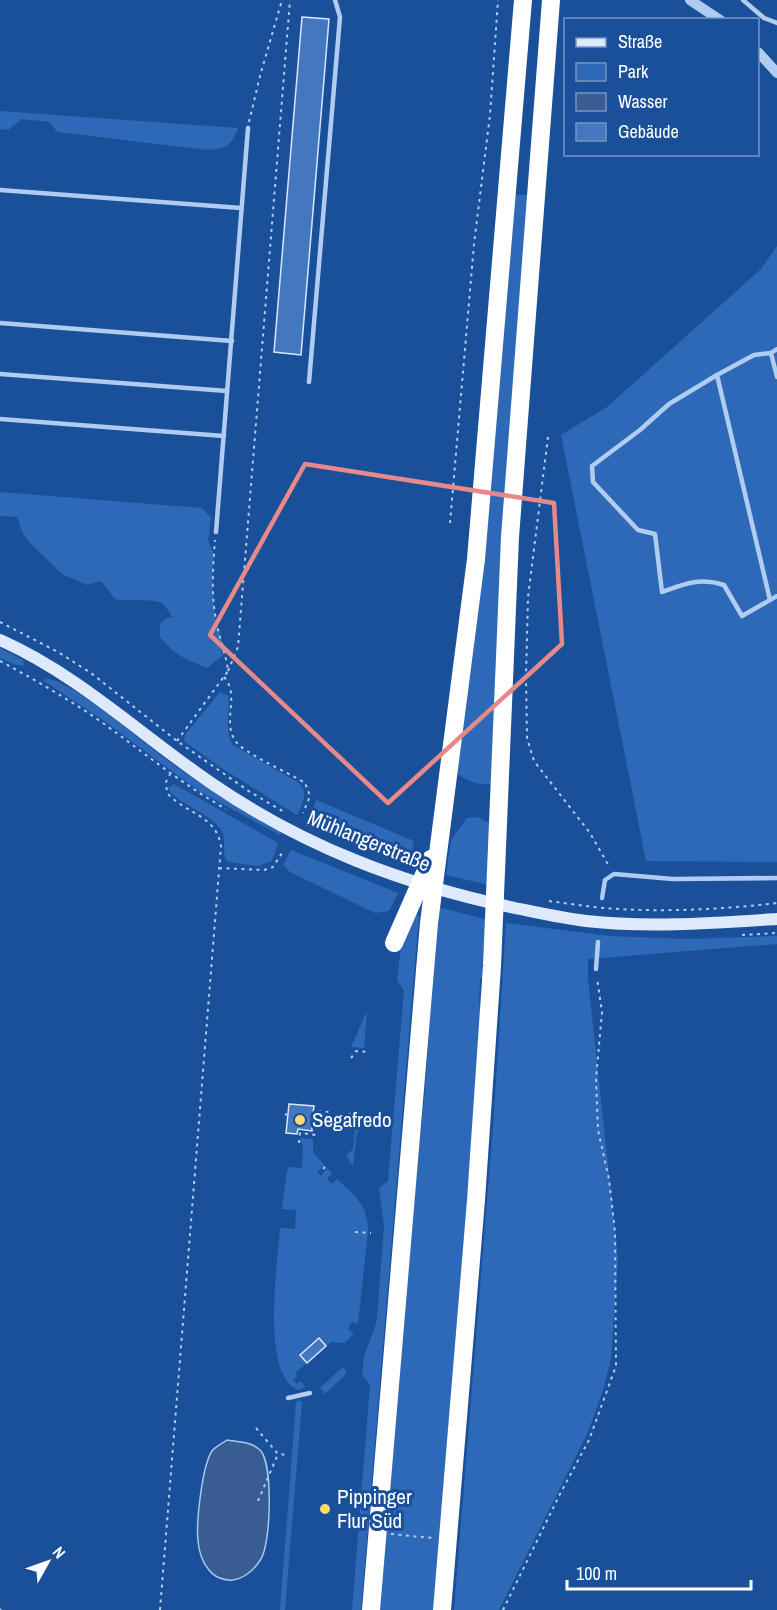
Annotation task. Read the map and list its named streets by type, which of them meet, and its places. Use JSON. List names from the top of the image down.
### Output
{
  "streets": {
    "main road": ["Mühlangerstraße"]
  },
  "places": ["Segafredo", "Pippinger Flur Süd"],
  "legend": [
    "Straße",
    "Park",
    "Wasser",
    "Gebäude"
  ],
  "scale_bar": "100 m",
  "north": "top right"
}
